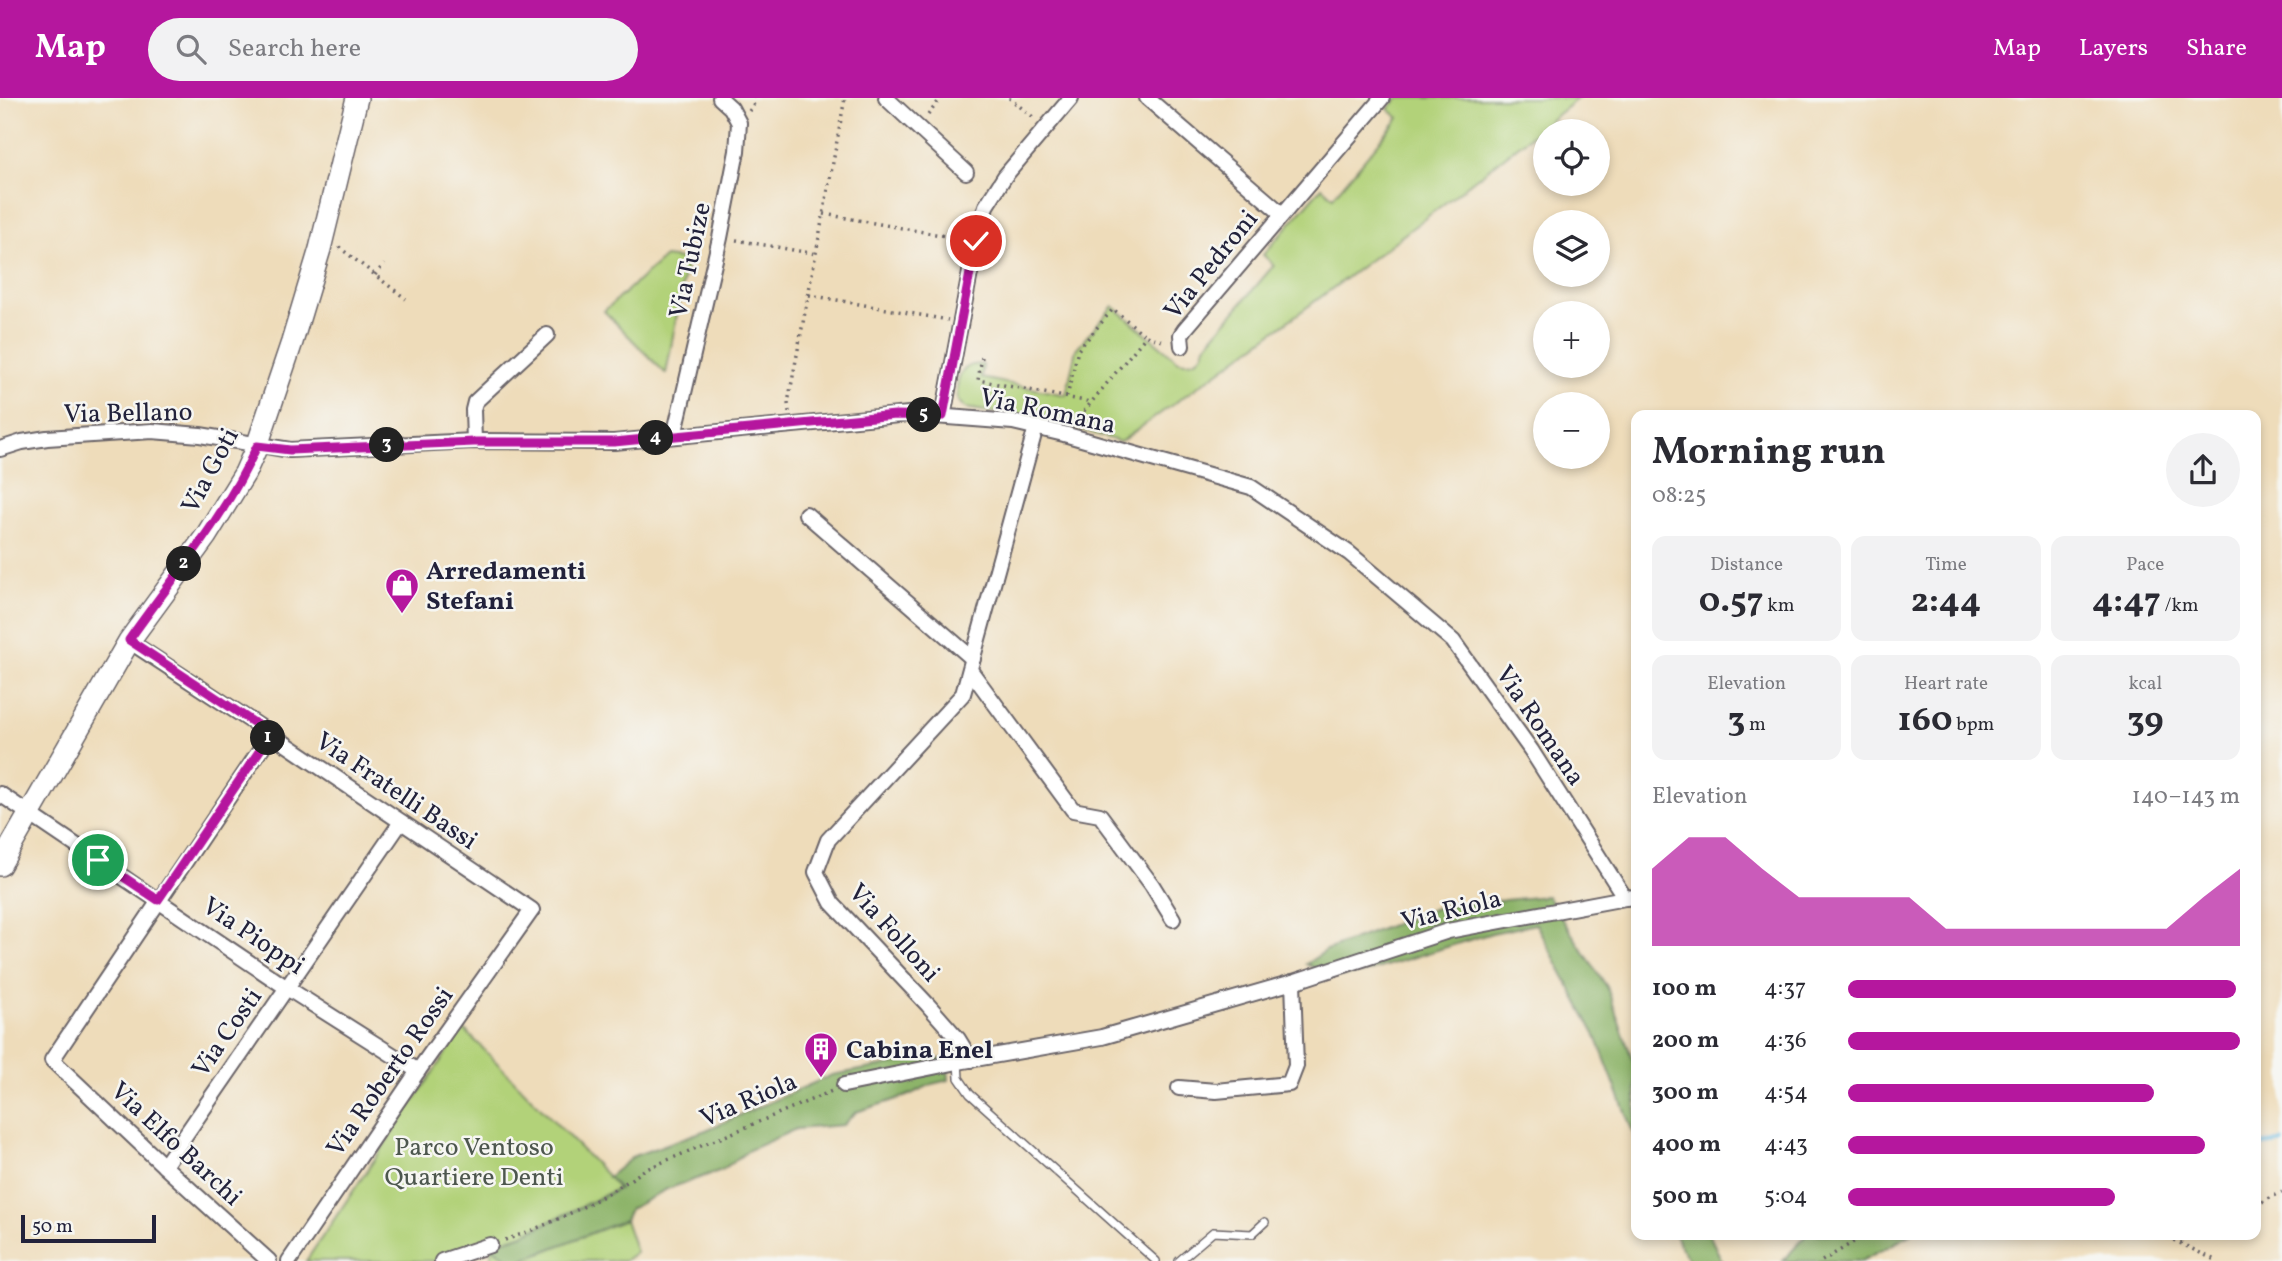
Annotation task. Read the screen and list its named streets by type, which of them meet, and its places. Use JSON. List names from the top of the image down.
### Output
{
  "streets": {
    "street": [
      "Via Tubize",
      "Via Pedroni",
      "Via Romana",
      "Via Bellano",
      "Via Goti",
      "Via Fratelli Bassi",
      "Via Riola",
      "Via Folloni",
      "Via Pioppi",
      "Via Costi",
      "Via Roberto Rossi",
      "Via Elfo Barchi"
    ]
  },
  "crossings": [
    ["Via Tubize", "Via Romana"],
    ["Via Romana", "Via Bellano"],
    ["Via Romana", "Via Goti"],
    ["Via Romana", "Via Riola"],
    ["Via Romana", "Via Folloni"],
    ["Via Bellano", "Via Goti"],
    ["Via Goti", "Via Fratelli Bassi"],
    ["Via Goti", "Via Pioppi"],
    ["Via Fratelli Bassi", "Via Costi"],
    ["Via Fratelli Bassi", "Via Roberto Rossi"],
    ["Via Riola", "Via Folloni"],
    ["Via Pioppi", "Via Costi"],
    ["Via Pioppi", "Via Roberto Rossi"],
    ["Via Pioppi", "Via Elfo Barchi"],
    ["Via Costi", "Via Elfo Barchi"]
  ],
  "parks": ["Parco Ventoso Quartiere Denti"],
  "places": {
    "shop": ["Arredamenti Stefani"],
    "building": ["Cabina Enel"]
  },
  "scale_bar": "50 m",
  "page": {
    "header": "Map",
    "search": "Search here",
    "nav": ["Map", "Layers", "Share"],
    "map_buttons": ["+", "−"],
    "pins": [
      "5",
      "4",
      "3",
      "2",
      "1"
    ],
    "heading": ["Morning run", "08:25"],
    "stats": [
      ["Distance", "0.57 km"],
      ["Time", "2:44"],
      ["Pace", "4:47 /km"],
      ["Elevation", "3 m"],
      ["Heart rate", "160 bpm"],
      ["kcal", "39"]
    ],
    "chart": ["Elevation", "140–143 m"],
    "list": [
      {
        "name": "100 m",
        "note": "4:37"
      },
      {
        "name": "200 m",
        "note": "4:36"
      },
      {
        "name": "300 m",
        "note": "4:54"
      },
      {
        "name": "400 m",
        "note": "4:43"
      },
      {
        "name": "500 m",
        "note": "5:04"
      }
    ],
    "scale": "50 m"
  }
}
